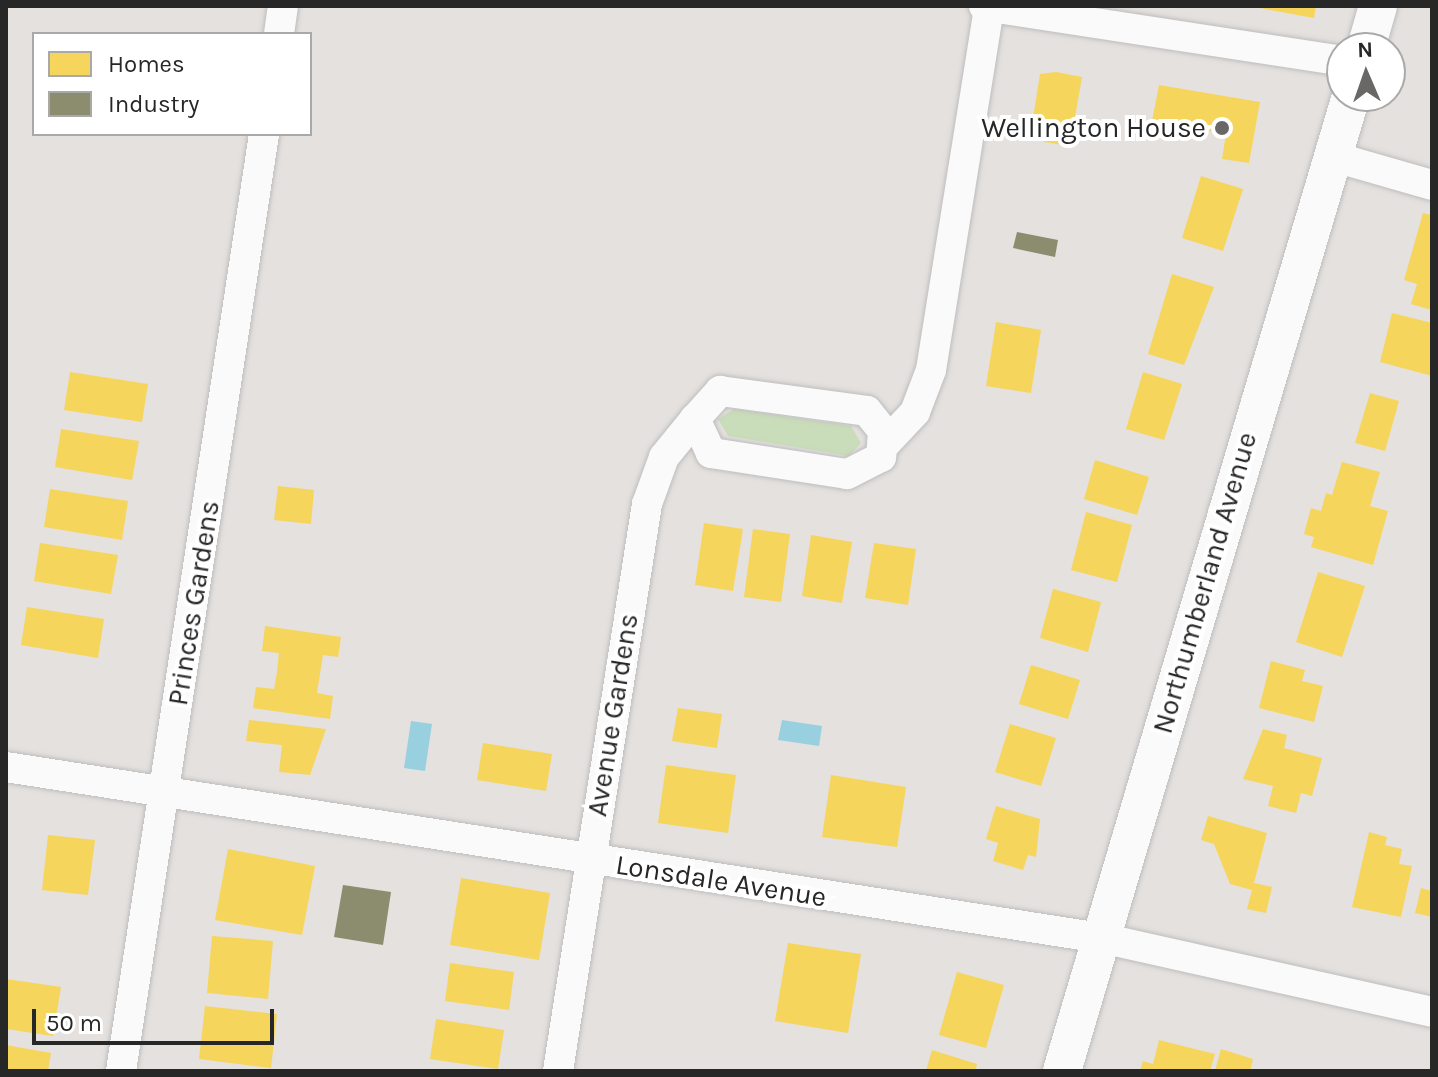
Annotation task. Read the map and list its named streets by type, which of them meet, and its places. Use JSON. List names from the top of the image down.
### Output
{
  "streets": {
    "street": [
      "Northumberland Avenue",
      "Princes Gardens",
      "Avenue Gardens",
      "Lonsdale Avenue"
    ]
  },
  "crossings": [
    ["Northumberland Avenue", "Lonsdale Avenue"],
    ["Princes Gardens", "Lonsdale Avenue"],
    ["Avenue Gardens", "Lonsdale Avenue"]
  ],
  "places": ["Wellington House"],
  "legend": ["Homes", "Industry"],
  "scale_bar": "50 m",
  "north": "top"
}
